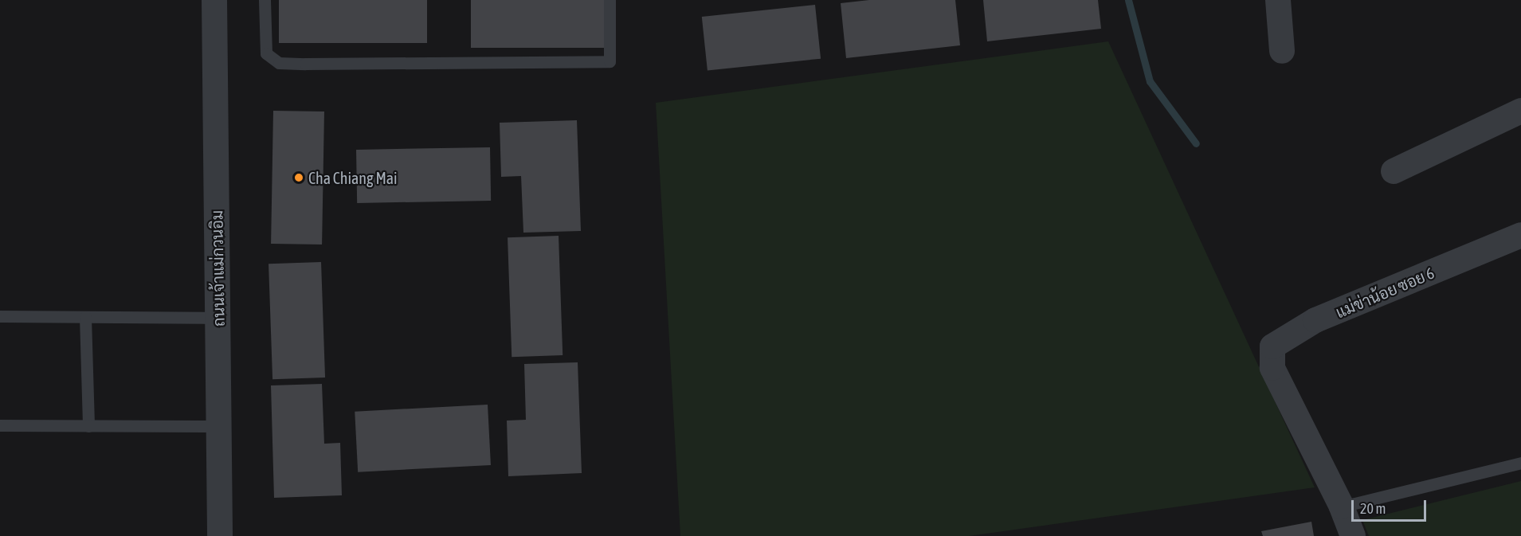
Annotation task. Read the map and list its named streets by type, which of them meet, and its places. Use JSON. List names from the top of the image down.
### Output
{
  "streets": {
    "street": ["ถนนเจ้าแม่กวนอิม", "แม่ข่าน้อย ซอย 6"]
  },
  "places": ["Cha Chiang Mai"],
  "scale_bar": "20 m"
}
